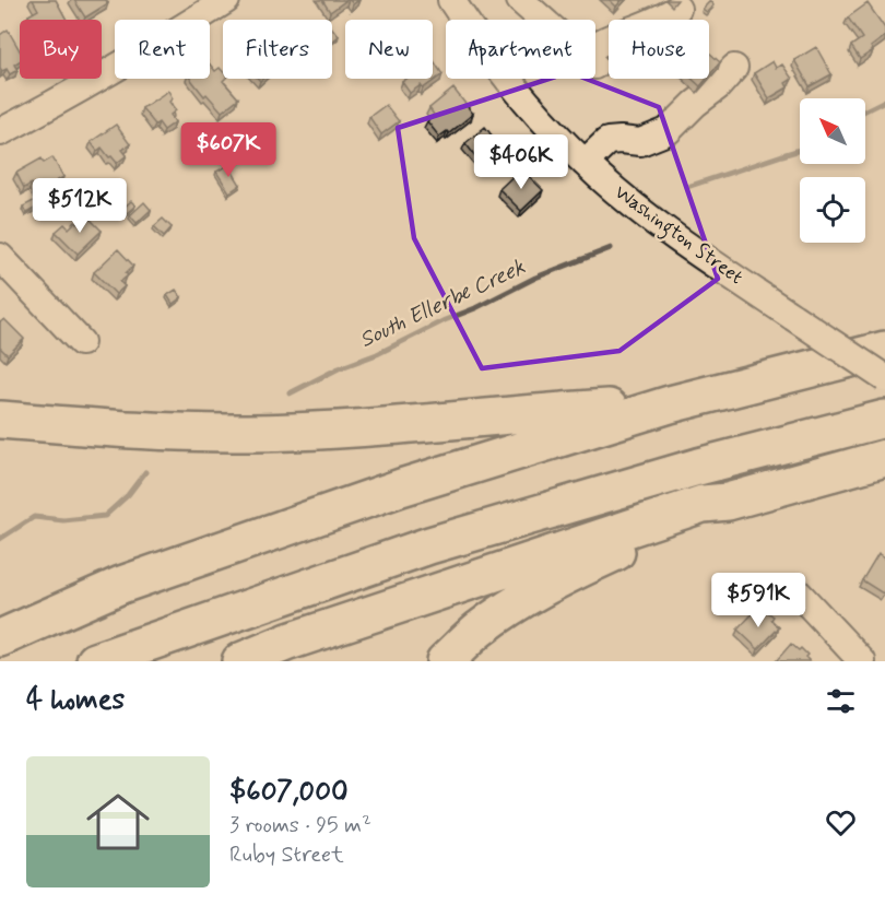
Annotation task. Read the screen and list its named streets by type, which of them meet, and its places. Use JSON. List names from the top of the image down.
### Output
{
  "streets": {
    "street": ["Washington Street"]
  },
  "water": ["South Ellerbe Creek"],
  "north": "top left",
  "page": {
    "chip": [
      "Buy",
      "Rent",
      "Filters",
      "New",
      "Apartment",
      "House"
    ],
    "price": [
      "$607K",
      "$406K",
      "$512K",
      "$591K"
    ],
    "heading": "4 homes",
    "list": [
      {
        "name": "$607,000",
        "note": "3 rooms · 95 m² · Ruby Street"
      }
    ]
  }
}
